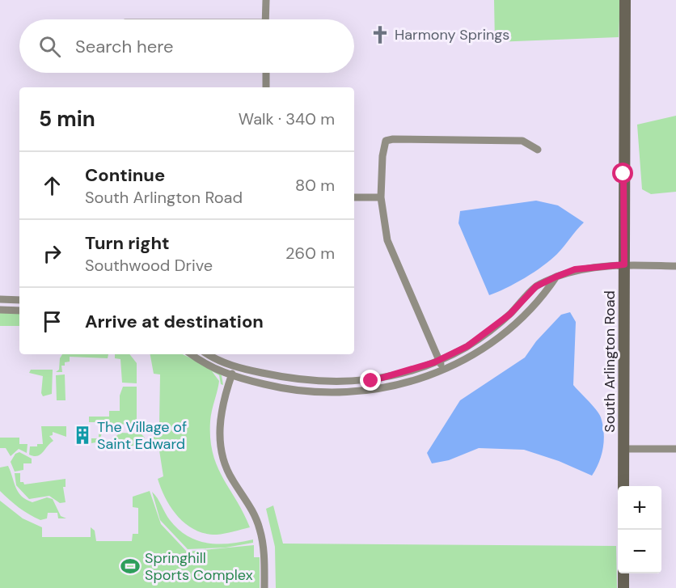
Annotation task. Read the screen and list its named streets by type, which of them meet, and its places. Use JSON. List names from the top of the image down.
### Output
{
  "streets": {
    "main road": ["South Arlington Road"]
  },
  "places": {
    "church": ["Harmony Springs"],
    "building": ["The Village of Saint Edward"],
    "sports": ["Springhill Sports Complex"]
  },
  "page": {
    "search": "Search here",
    "heading": ["5 min", "Walk · 340 m"],
    "list": [
      ["Continue", "South Arlington Road", "80 m"],
      ["Turn right", "Southwood Drive", "260 m"],
      "Arrive at destination"
    ],
    "map_buttons": ["+", "−"]
  }
}
